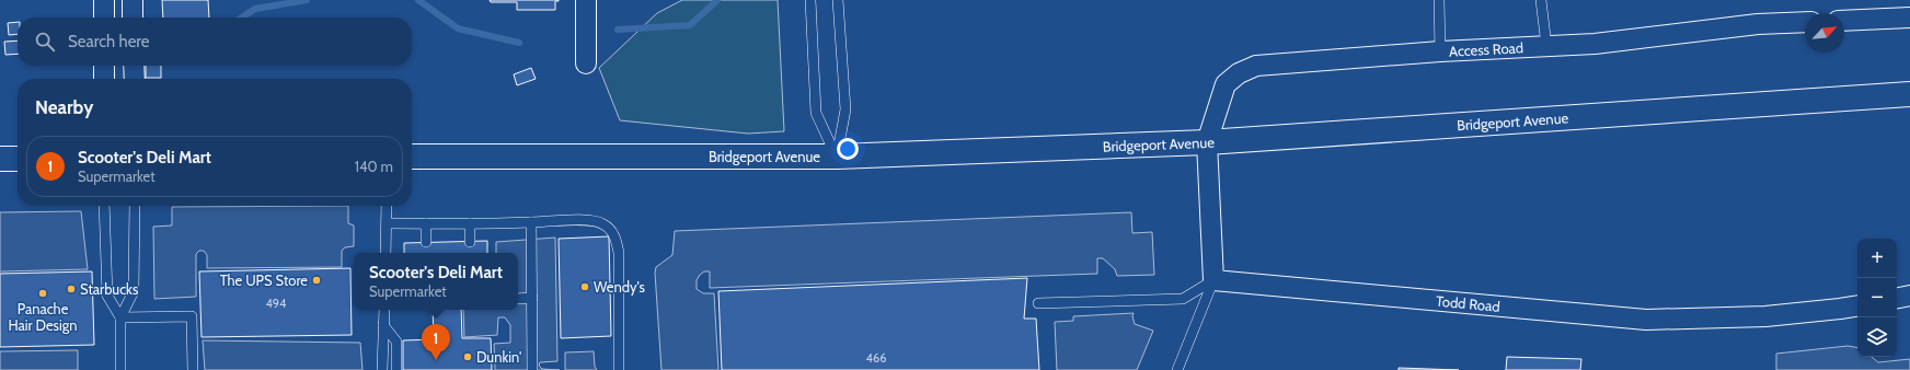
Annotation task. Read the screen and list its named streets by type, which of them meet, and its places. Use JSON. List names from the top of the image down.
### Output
{
  "streets": {
    "main road": ["Bridgeport Avenue"],
    "street": ["Access Road", "Todd Road"]
  },
  "crossings": [
    ["Access Road", "Bridgeport Avenue"]
  ],
  "places": [
    "The UPS Store",
    "Wendy's",
    "Starbucks",
    "Panache Hair Design",
    "Dunkin'"
  ],
  "house_numbers": ["494", "466"],
  "north": "top right",
  "page": {
    "search": "Search here",
    "heading": "Nearby",
    "list": [
      {
        "mark": "1",
        "name": "Scooter's Deli Mart",
        "note": "Supermarket",
        "value": "140 m"
      }
    ],
    "map_buttons": ["+", "−"],
    "popup": ["Scooter's Deli Mart", "Supermarket"],
    "pins": "1"
  }
}
